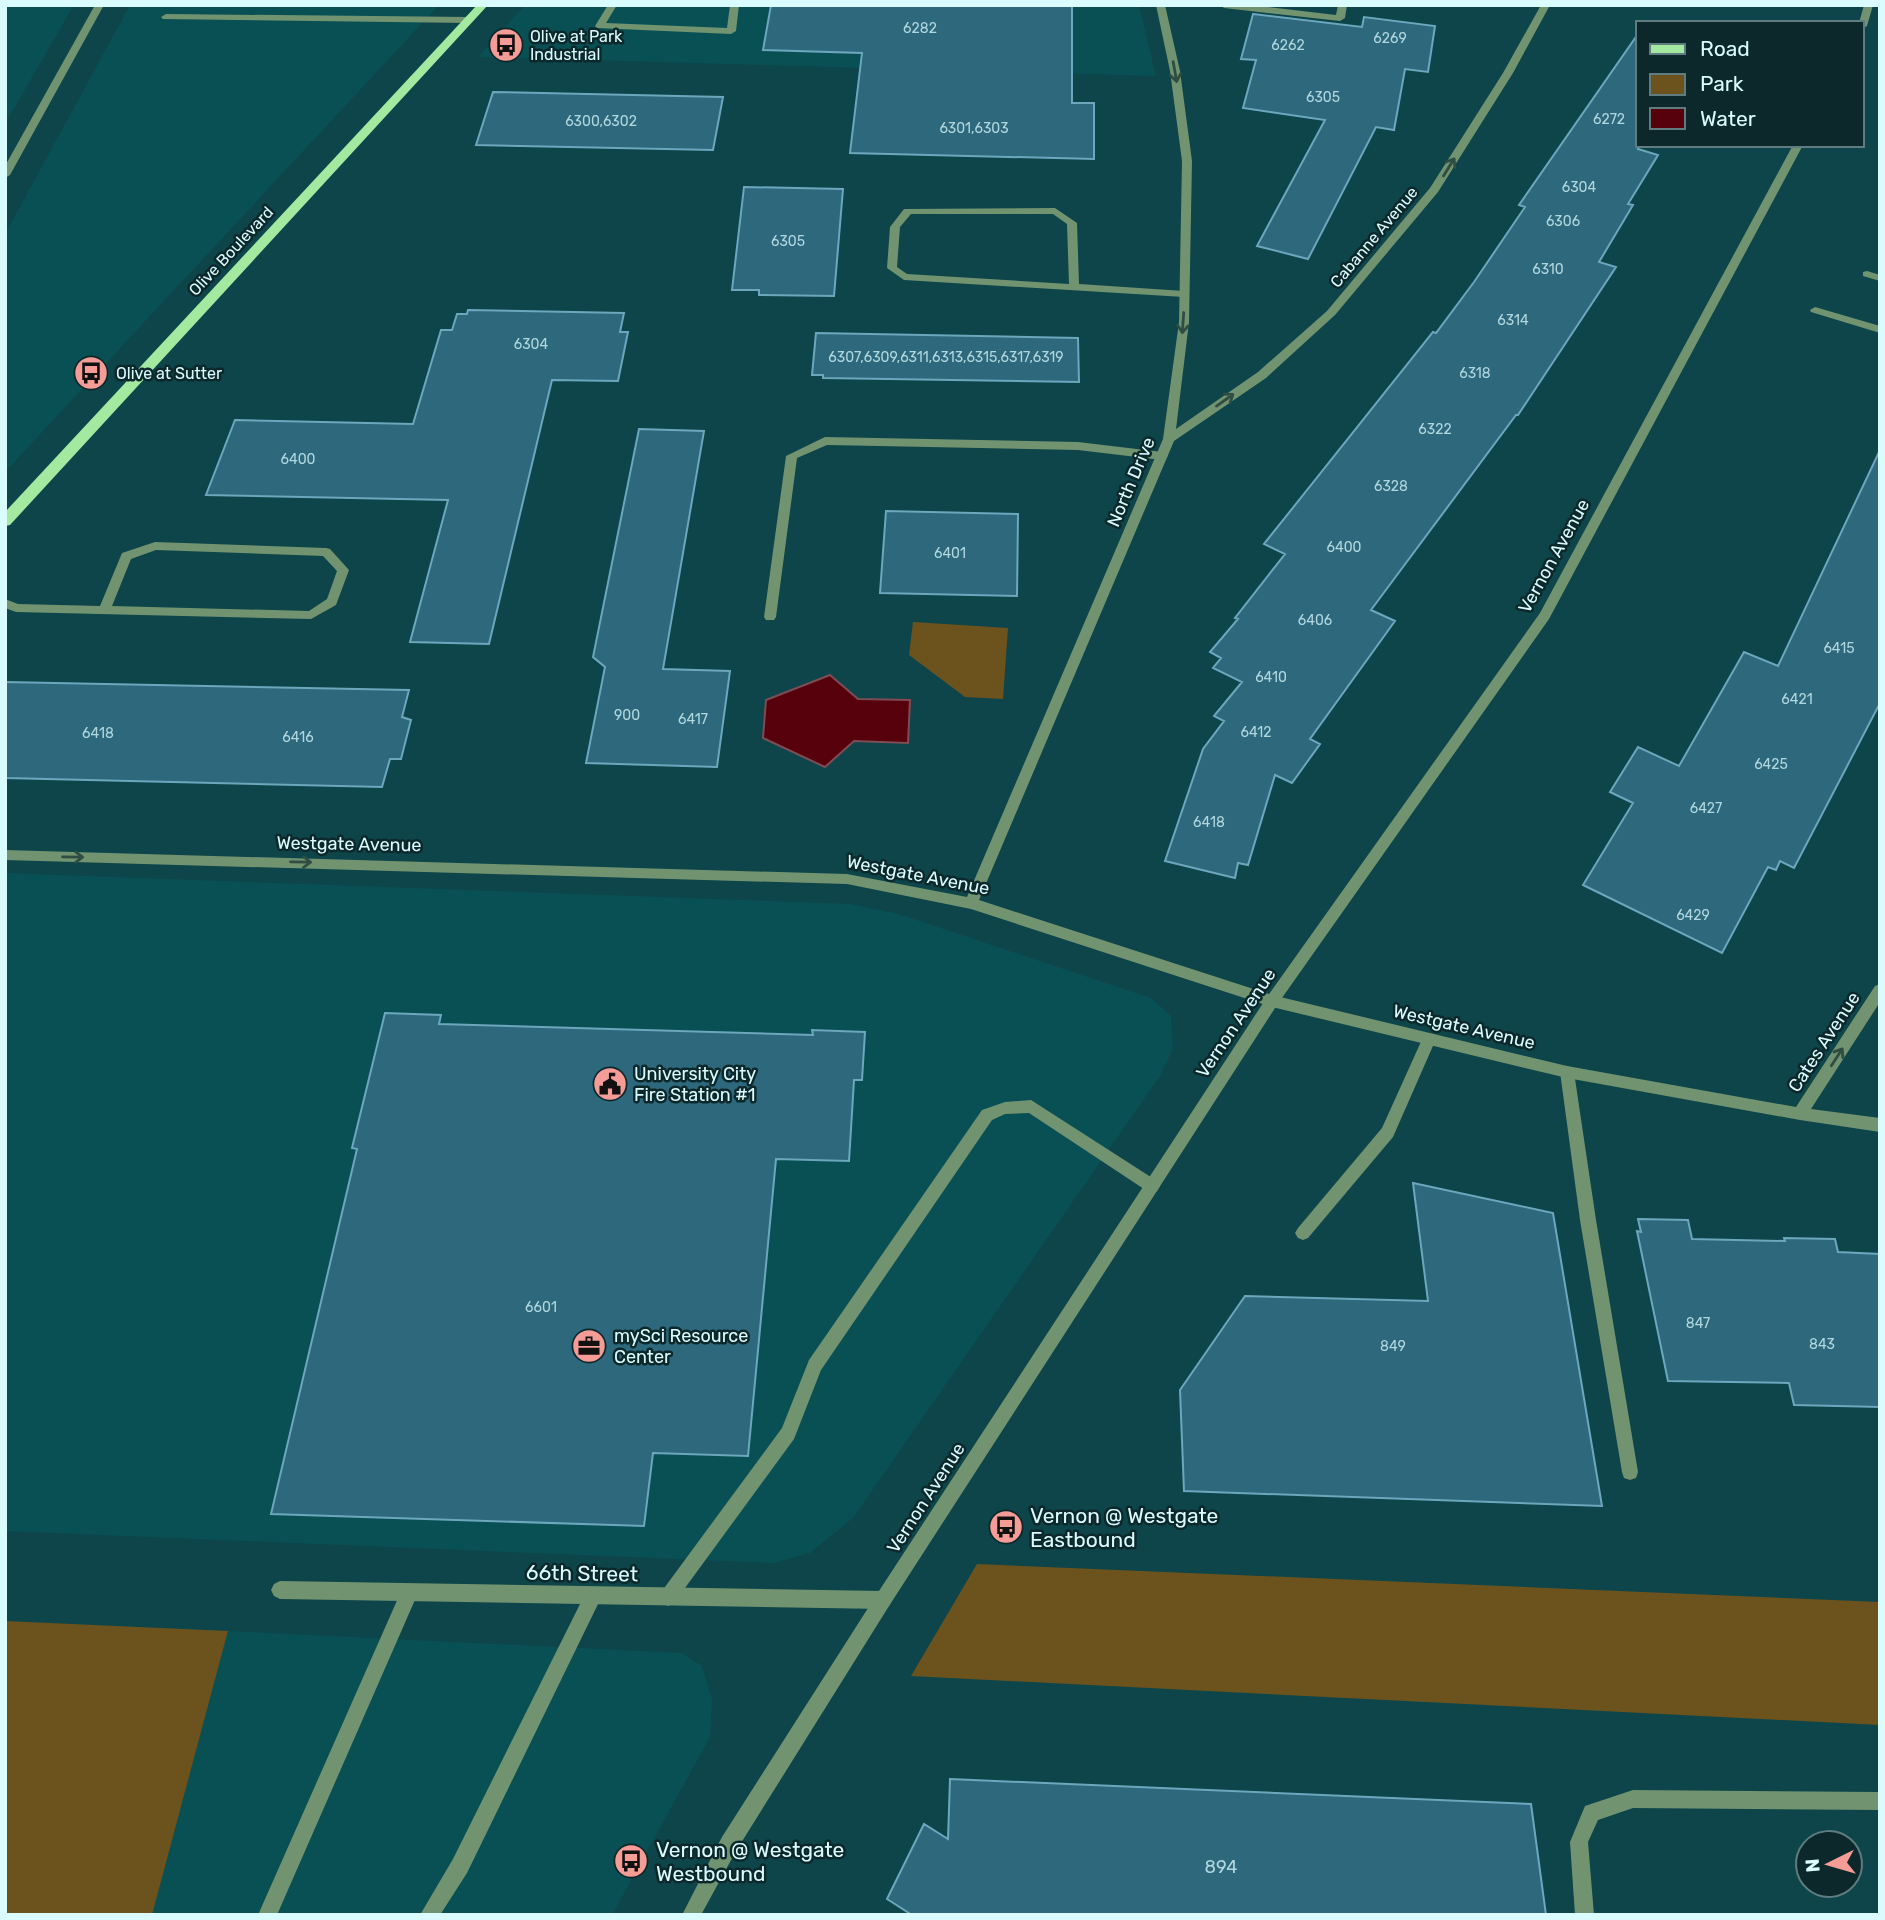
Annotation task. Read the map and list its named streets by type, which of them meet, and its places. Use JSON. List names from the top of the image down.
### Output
{
  "streets": {
    "main road": ["Olive Boulevard"],
    "street": [
      "Cabanne Avenue",
      "North Drive",
      "Vernon Avenue",
      "Westgate Avenue",
      "Cates Avenue",
      "66th Street"
    ]
  },
  "crossings": [
    ["Cabanne Avenue", "North Drive"],
    ["North Drive", "Westgate Avenue"],
    ["Vernon Avenue", "Westgate Avenue"],
    ["Vernon Avenue", "66th Street"],
    ["Westgate Avenue", "Cates Avenue"]
  ],
  "one_way": [
    "Cabanne Avenue",
    "North Drive",
    "Westgate Avenue",
    "Cates Avenue"
  ],
  "places": {
    "bus stop": [
      "Olive at Park Industrial",
      "Olive at Sutter",
      "Vernon @ Westgate Eastbound",
      "Vernon @ Westgate Westbound"
    ],
    "public building": ["University City Fire Station #1"],
    "office": ["mySci Resource Center"]
  },
  "house_numbers": [
    "6282",
    "6269",
    "6262",
    "6305",
    "6272",
    "6300,6302",
    "6301,6303",
    "6304",
    "6306",
    "6305",
    "6310",
    "6314",
    "6304",
    "6307,6309,6311,6313,6315,6317,6319",
    "6318",
    "6322",
    "6400",
    "6328",
    "6400",
    "6401",
    "6406",
    "6415",
    "6410",
    "6421",
    "900",
    "6417",
    "6412",
    "6418",
    "6416",
    "6425",
    "6427",
    "6418",
    "6429",
    "6601",
    "847",
    "843",
    "849",
    "894"
  ],
  "legend": ["Road", "Park", "Water"],
  "north": "left"
}
